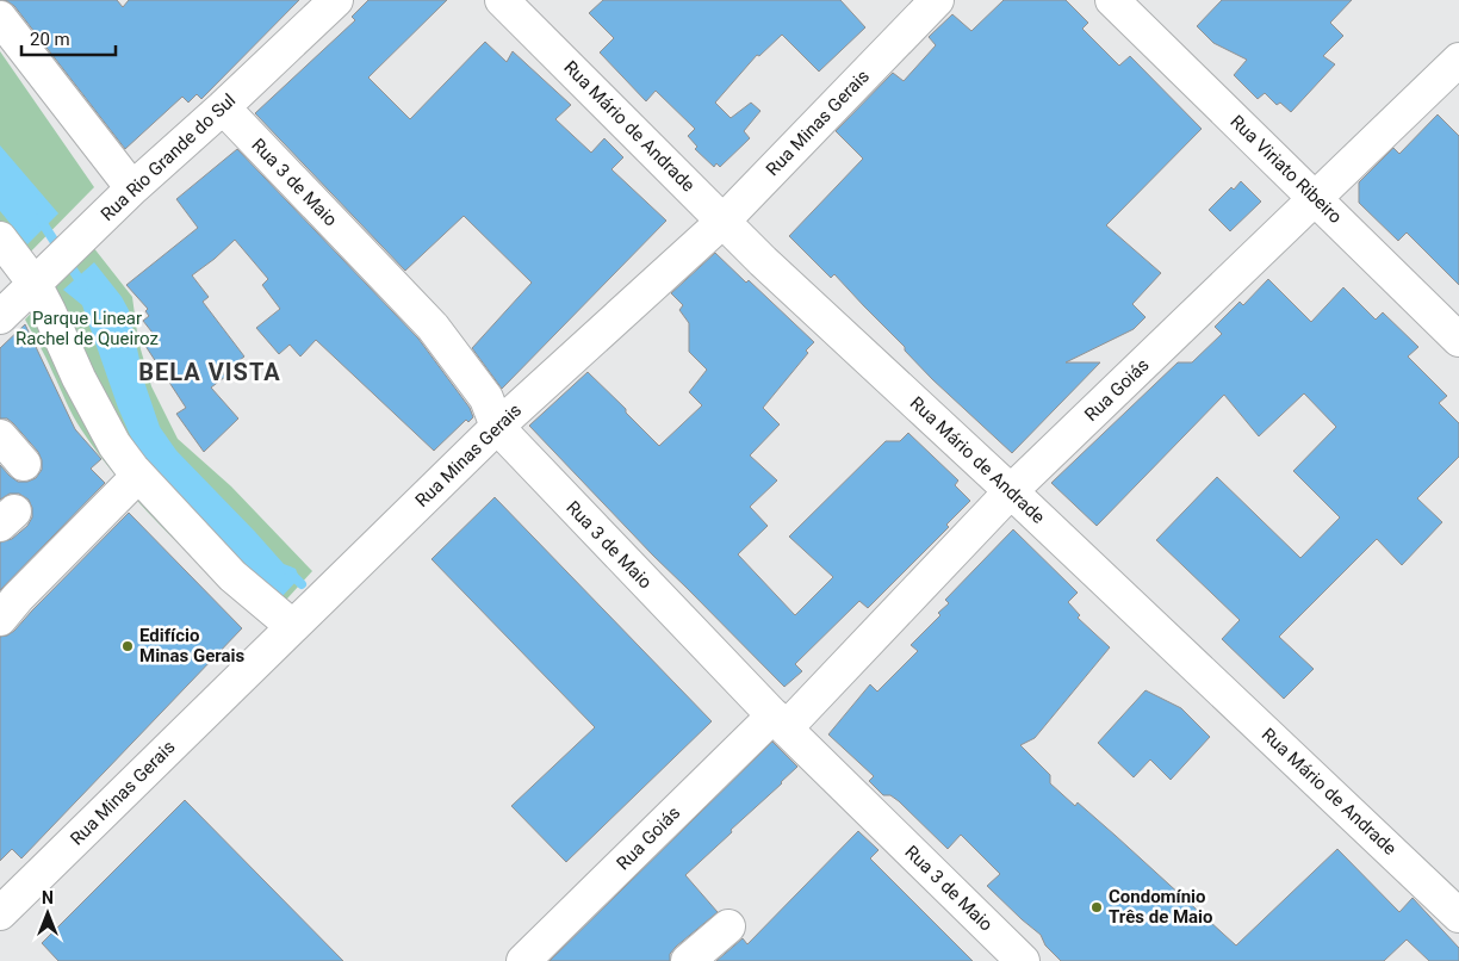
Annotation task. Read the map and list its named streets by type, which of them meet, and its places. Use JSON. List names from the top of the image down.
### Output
{
  "streets": {
    "street": [
      "Rua Minas Gerais",
      "Rua Mário de Andrade",
      "Rua Rio Grande do Sul",
      "Rua Viriato Ribeiro",
      "Rua 3 de Maio",
      "Rua Goiás"
    ]
  },
  "crossings": [
    ["Rua Minas Gerais", "Rua Mário de Andrade"],
    ["Rua Minas Gerais", "Rua 3 de Maio"],
    ["Rua Mário de Andrade", "Rua Goiás"],
    ["Rua Rio Grande do Sul", "Rua 3 de Maio"],
    ["Rua Viriato Ribeiro", "Rua Goiás"],
    ["Rua 3 de Maio", "Rua Goiás"]
  ],
  "districts": ["BELA VISTA"],
  "parks": ["Parque Linear Rachel de Queiroz"],
  "places": ["Edifício Minas Gerais", "Condomínio Três de Maio"],
  "scale_bar": "20 m",
  "north": "top"
}
